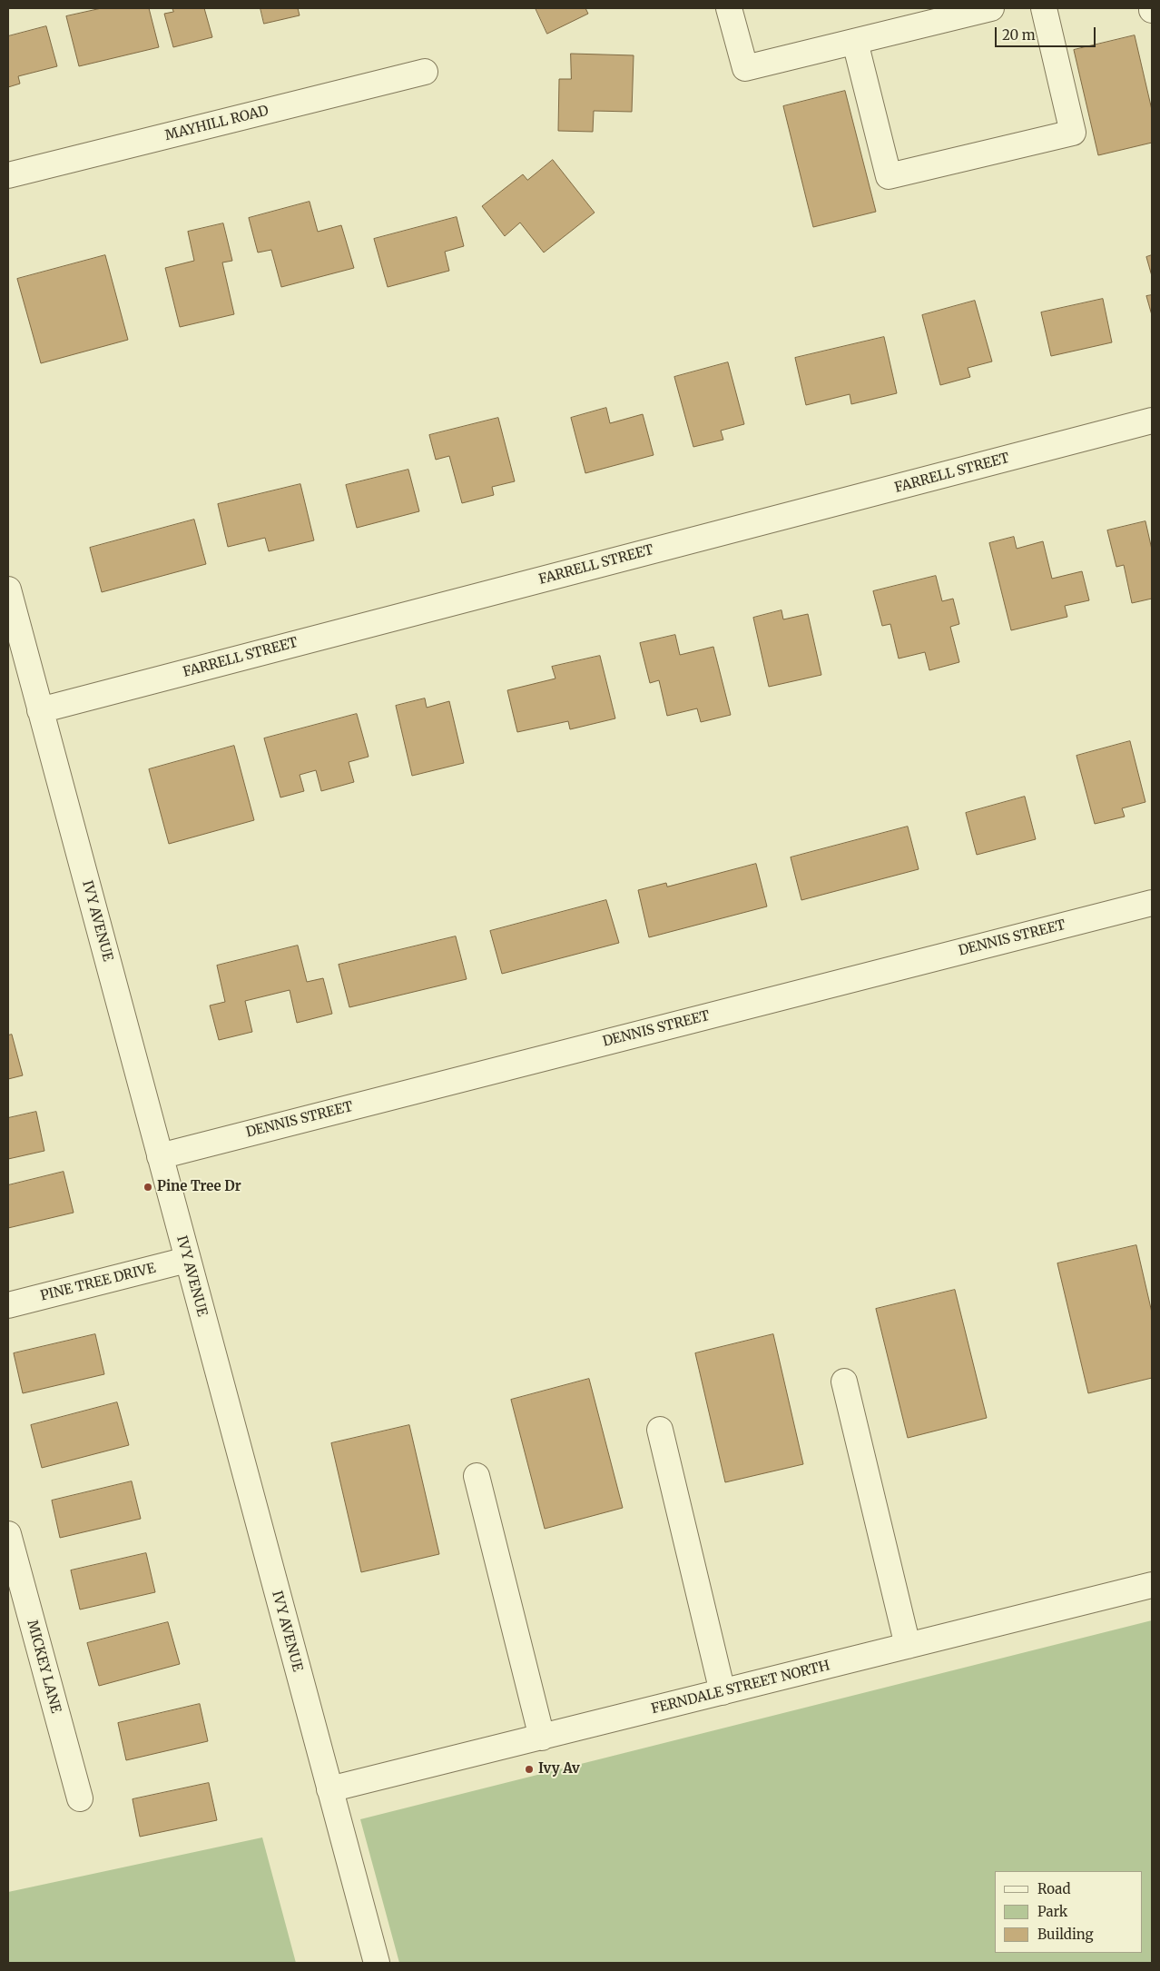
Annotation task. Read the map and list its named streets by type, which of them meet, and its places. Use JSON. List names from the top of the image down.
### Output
{
  "streets": {
    "street": [
      "MAYHILL ROAD",
      "FARRELL STREET",
      "IVY AVENUE",
      "DENNIS STREET",
      "PINE TREE DRIVE",
      "MICKEY LANE",
      "FERNDALE STREET NORTH"
    ]
  },
  "crossings": [
    ["FARRELL STREET", "IVY AVENUE"],
    ["IVY AVENUE", "DENNIS STREET"],
    ["IVY AVENUE", "PINE TREE DRIVE"],
    ["IVY AVENUE", "FERNDALE STREET NORTH"]
  ],
  "places": ["Pine Tree Dr", "Ivy Av"],
  "legend": ["Road", "Park", "Building"],
  "scale_bar": "20 m"
}
